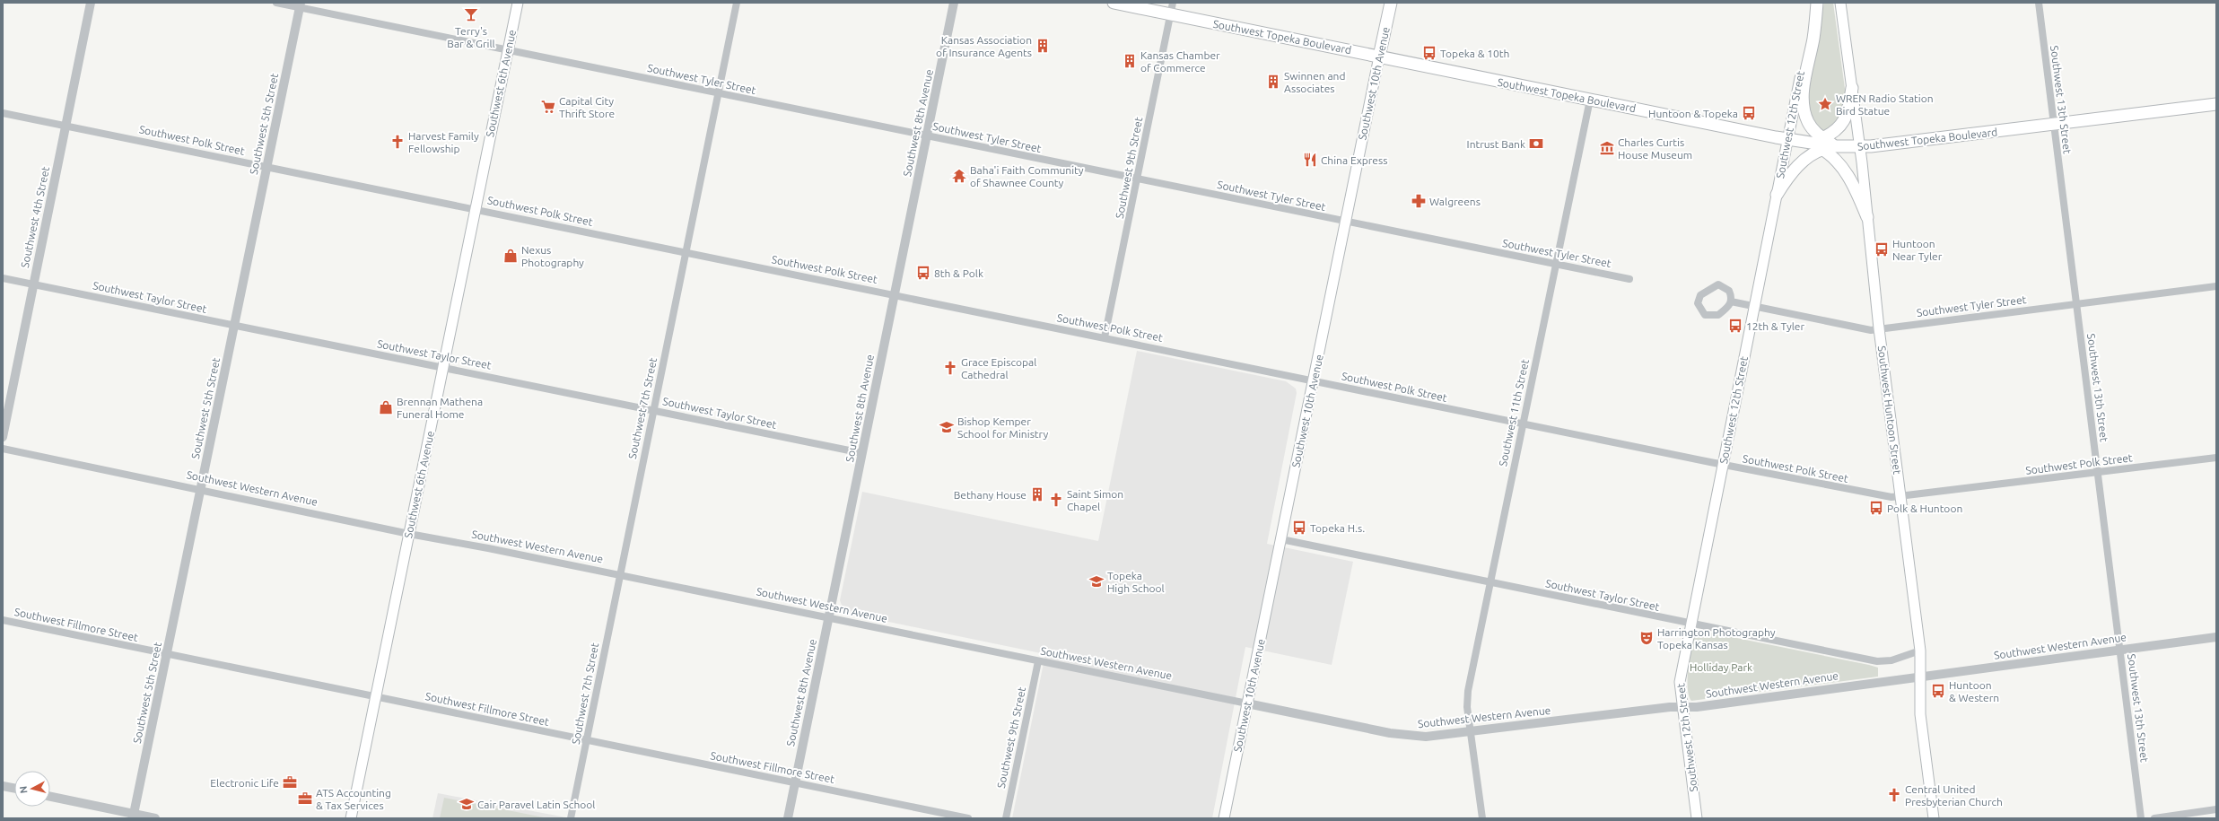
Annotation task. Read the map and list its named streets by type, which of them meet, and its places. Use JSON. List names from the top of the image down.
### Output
{
  "streets": {
    "main road": [
      "Southwest Topeka Boulevard",
      "Southwest 6th Avenue",
      "Southwest 10th Avenue",
      "Southwest 12th Street",
      "Southwest Huntoon Street"
    ],
    "street": [
      "Southwest Tyler Street",
      "Southwest 13th Street",
      "Southwest 8th Avenue",
      "Southwest 5th Street",
      "Southwest Polk Street",
      "Southwest 9th Street",
      "Southwest 4th Street",
      "Southwest Taylor Street",
      "Southwest 7th Street",
      "Southwest 11th Street",
      "Southwest Western Avenue",
      "Southwest Fillmore Street"
    ]
  },
  "crossings": [
    ["Southwest Topeka Boulevard", "Southwest 10th Avenue"],
    ["Southwest Topeka Boulevard", "Southwest 13th Street"],
    ["Southwest Topeka Boulevard", "Southwest 12th Street"],
    ["Southwest Topeka Boulevard", "Southwest 9th Street"],
    ["Southwest Topeka Boulevard", "Southwest Huntoon Street"],
    ["Southwest Topeka Boulevard", "Southwest 11th Street"],
    ["Southwest Tyler Street", "Southwest 6th Avenue"],
    ["Southwest Tyler Street", "Southwest 10th Avenue"],
    ["Southwest Tyler Street", "Southwest 13th Street"],
    ["Southwest Tyler Street", "Southwest 8th Avenue"],
    ["Southwest Tyler Street", "Southwest 5th Street"],
    ["Southwest Tyler Street", "Southwest 12th Street"],
    ["Southwest Tyler Street", "Southwest 9th Street"],
    ["Southwest Tyler Street", "Southwest 7th Street"],
    ["Southwest Tyler Street", "Southwest Huntoon Street"],
    ["Southwest Tyler Street", "Southwest 11th Street"],
    ["Southwest 6th Avenue", "Southwest Polk Street"],
    ["Southwest 6th Avenue", "Southwest Taylor Street"],
    ["Southwest 6th Avenue", "Southwest Western Avenue"],
    ["Southwest 6th Avenue", "Southwest Fillmore Street"],
    ["Southwest 10th Avenue", "Southwest Polk Street"],
    ["Southwest 10th Avenue", "Southwest Taylor Street"],
    ["Southwest 10th Avenue", "Southwest Western Avenue"],
    ["Southwest 13th Street", "Southwest Polk Street"],
    ["Southwest 13th Street", "Southwest Western Avenue"],
    ["Southwest 8th Avenue", "Southwest Polk Street"],
    ["Southwest 8th Avenue", "Southwest Taylor Street"],
    ["Southwest 8th Avenue", "Southwest Western Avenue"],
    ["Southwest 8th Avenue", "Southwest Fillmore Street"],
    ["Southwest 5th Street", "Southwest Polk Street"],
    ["Southwest 5th Street", "Southwest Taylor Street"],
    ["Southwest 5th Street", "Southwest Western Avenue"],
    ["Southwest 5th Street", "Southwest Fillmore Street"],
    ["Southwest 12th Street", "Southwest Polk Street"],
    ["Southwest 12th Street", "Southwest Taylor Street"],
    ["Southwest 12th Street", "Southwest Western Avenue"],
    ["Southwest Polk Street", "Southwest 9th Street"],
    ["Southwest Polk Street", "Southwest 4th Street"],
    ["Southwest Polk Street", "Southwest 7th Street"],
    ["Southwest Polk Street", "Southwest Huntoon Street"],
    ["Southwest Polk Street", "Southwest 11th Street"],
    ["Southwest 9th Street", "Southwest Western Avenue"],
    ["Southwest 4th Street", "Southwest Taylor Street"],
    ["Southwest Taylor Street", "Southwest 7th Street"],
    ["Southwest Taylor Street", "Southwest Huntoon Street"],
    ["Southwest Taylor Street", "Southwest 11th Street"],
    ["Southwest 7th Street", "Southwest Western Avenue"],
    ["Southwest 7th Street", "Southwest Fillmore Street"],
    ["Southwest Huntoon Street", "Southwest Western Avenue"],
    ["Southwest 11th Street", "Southwest Western Avenue"]
  ],
  "parks": ["Holliday Park"],
  "places": {
    "bar": ["Terry's Bar & Grill"],
    "building": [
      "Kansas Association of Insurance Agents",
      "Kansas Chamber of Commerce",
      "Swinnen and Associates",
      "Bethany House"
    ],
    "bus stop": [
      "Topeka & 10th",
      "Huntoon & Topeka",
      "Huntoon Near Tyler",
      "8th & Polk",
      "12th & Tyler",
      "Polk & Huntoon",
      "Topeka H.s.",
      "Huntoon & Western"
    ],
    "place": ["WREN Radio Station Bird Statue"],
    "supermarket": ["Capital City Thrift Store"],
    "church": [
      "Harvest Family Fellowship",
      "Grace Episcopal Cathedral",
      "Saint Simon Chapel",
      "Central United Presbyterian Church"
    ],
    "bank": ["Intrust Bank"],
    "museum": ["Charles Curtis House Museum"],
    "restaurant": ["China Express"],
    "temple": ["Baha'i Faith Community of Shawnee County"],
    "pharmacy": ["Walgreens"],
    "shop": ["Nexus Photography", "Brennan Mathena Funeral Home"],
    "school or university": ["Bishop Kemper School for Ministry", "Topeka High School", "Cair Paravel Latin School"],
    "theatre": ["Harrington Photography Topeka Kansas"],
    "office": ["Electronic Life", "ATS Accounting & Tax Services"]
  },
  "north": "left"
}
